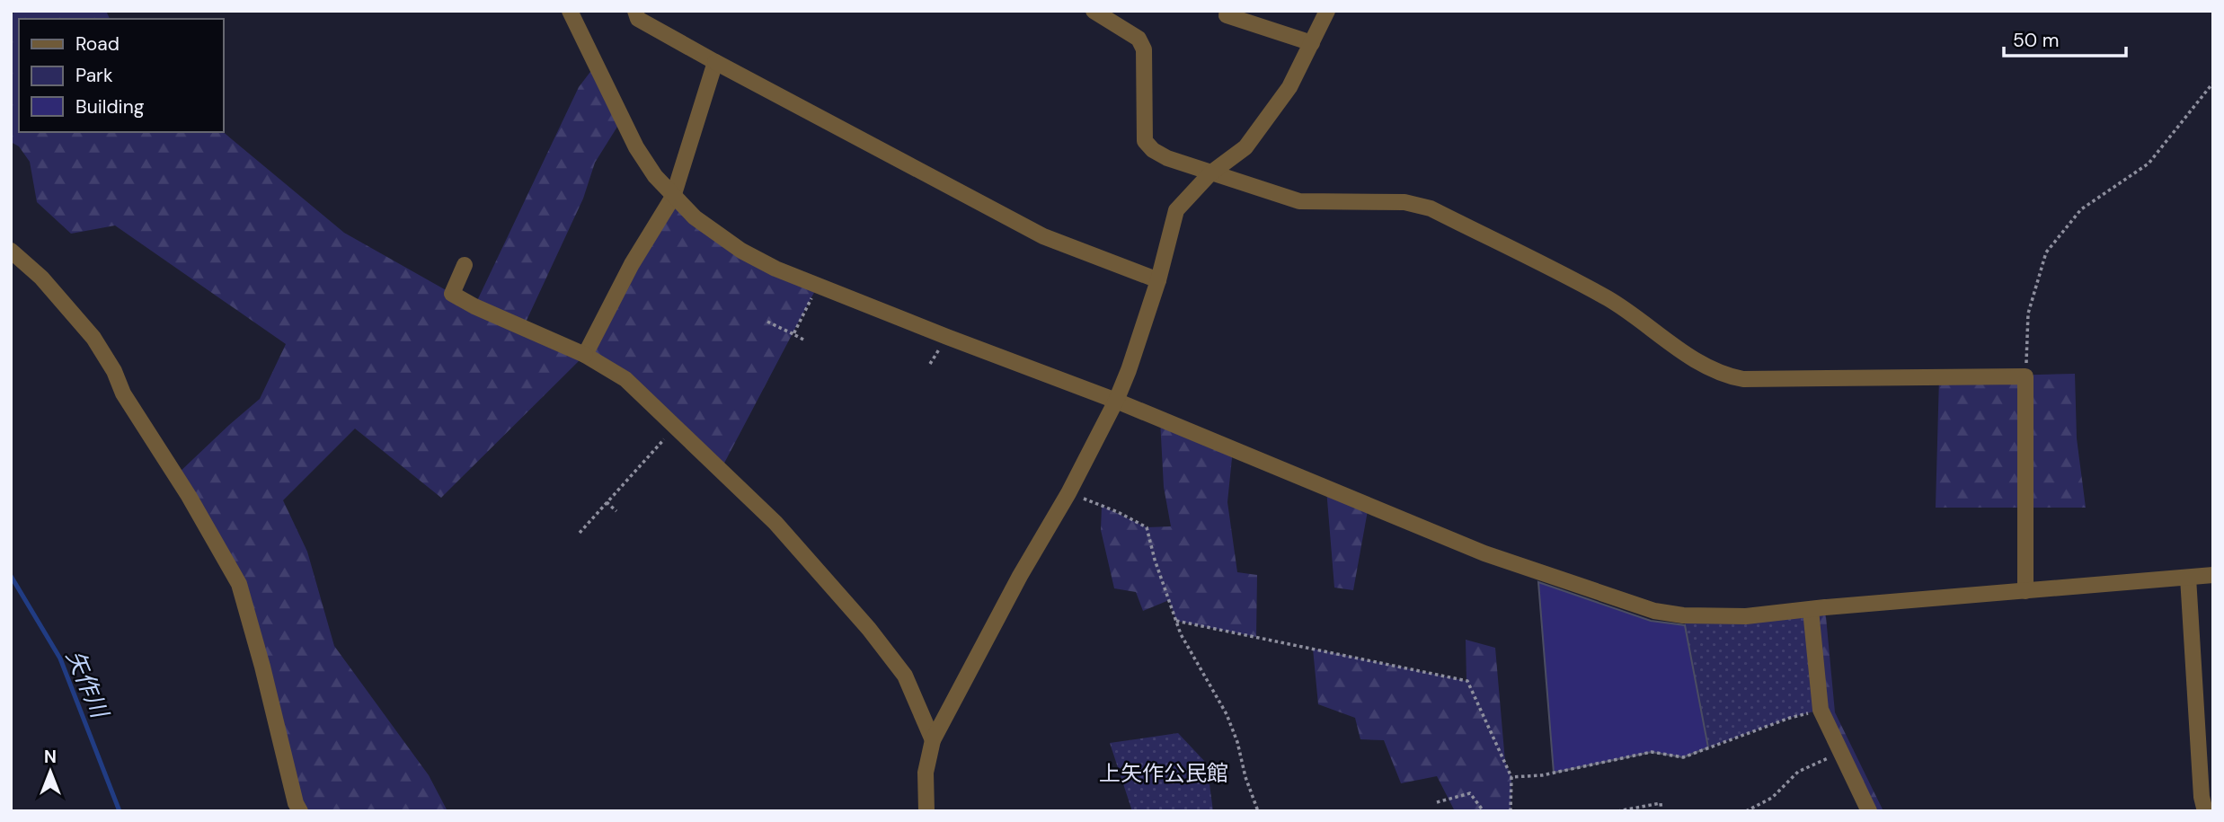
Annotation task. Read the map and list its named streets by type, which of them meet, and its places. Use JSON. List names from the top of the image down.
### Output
{
  "water": ["矢作川"],
  "parks": ["上矢作公民館"],
  "legend": ["Road", "Park", "Building"],
  "scale_bar": "50 m",
  "north": "top"
}
